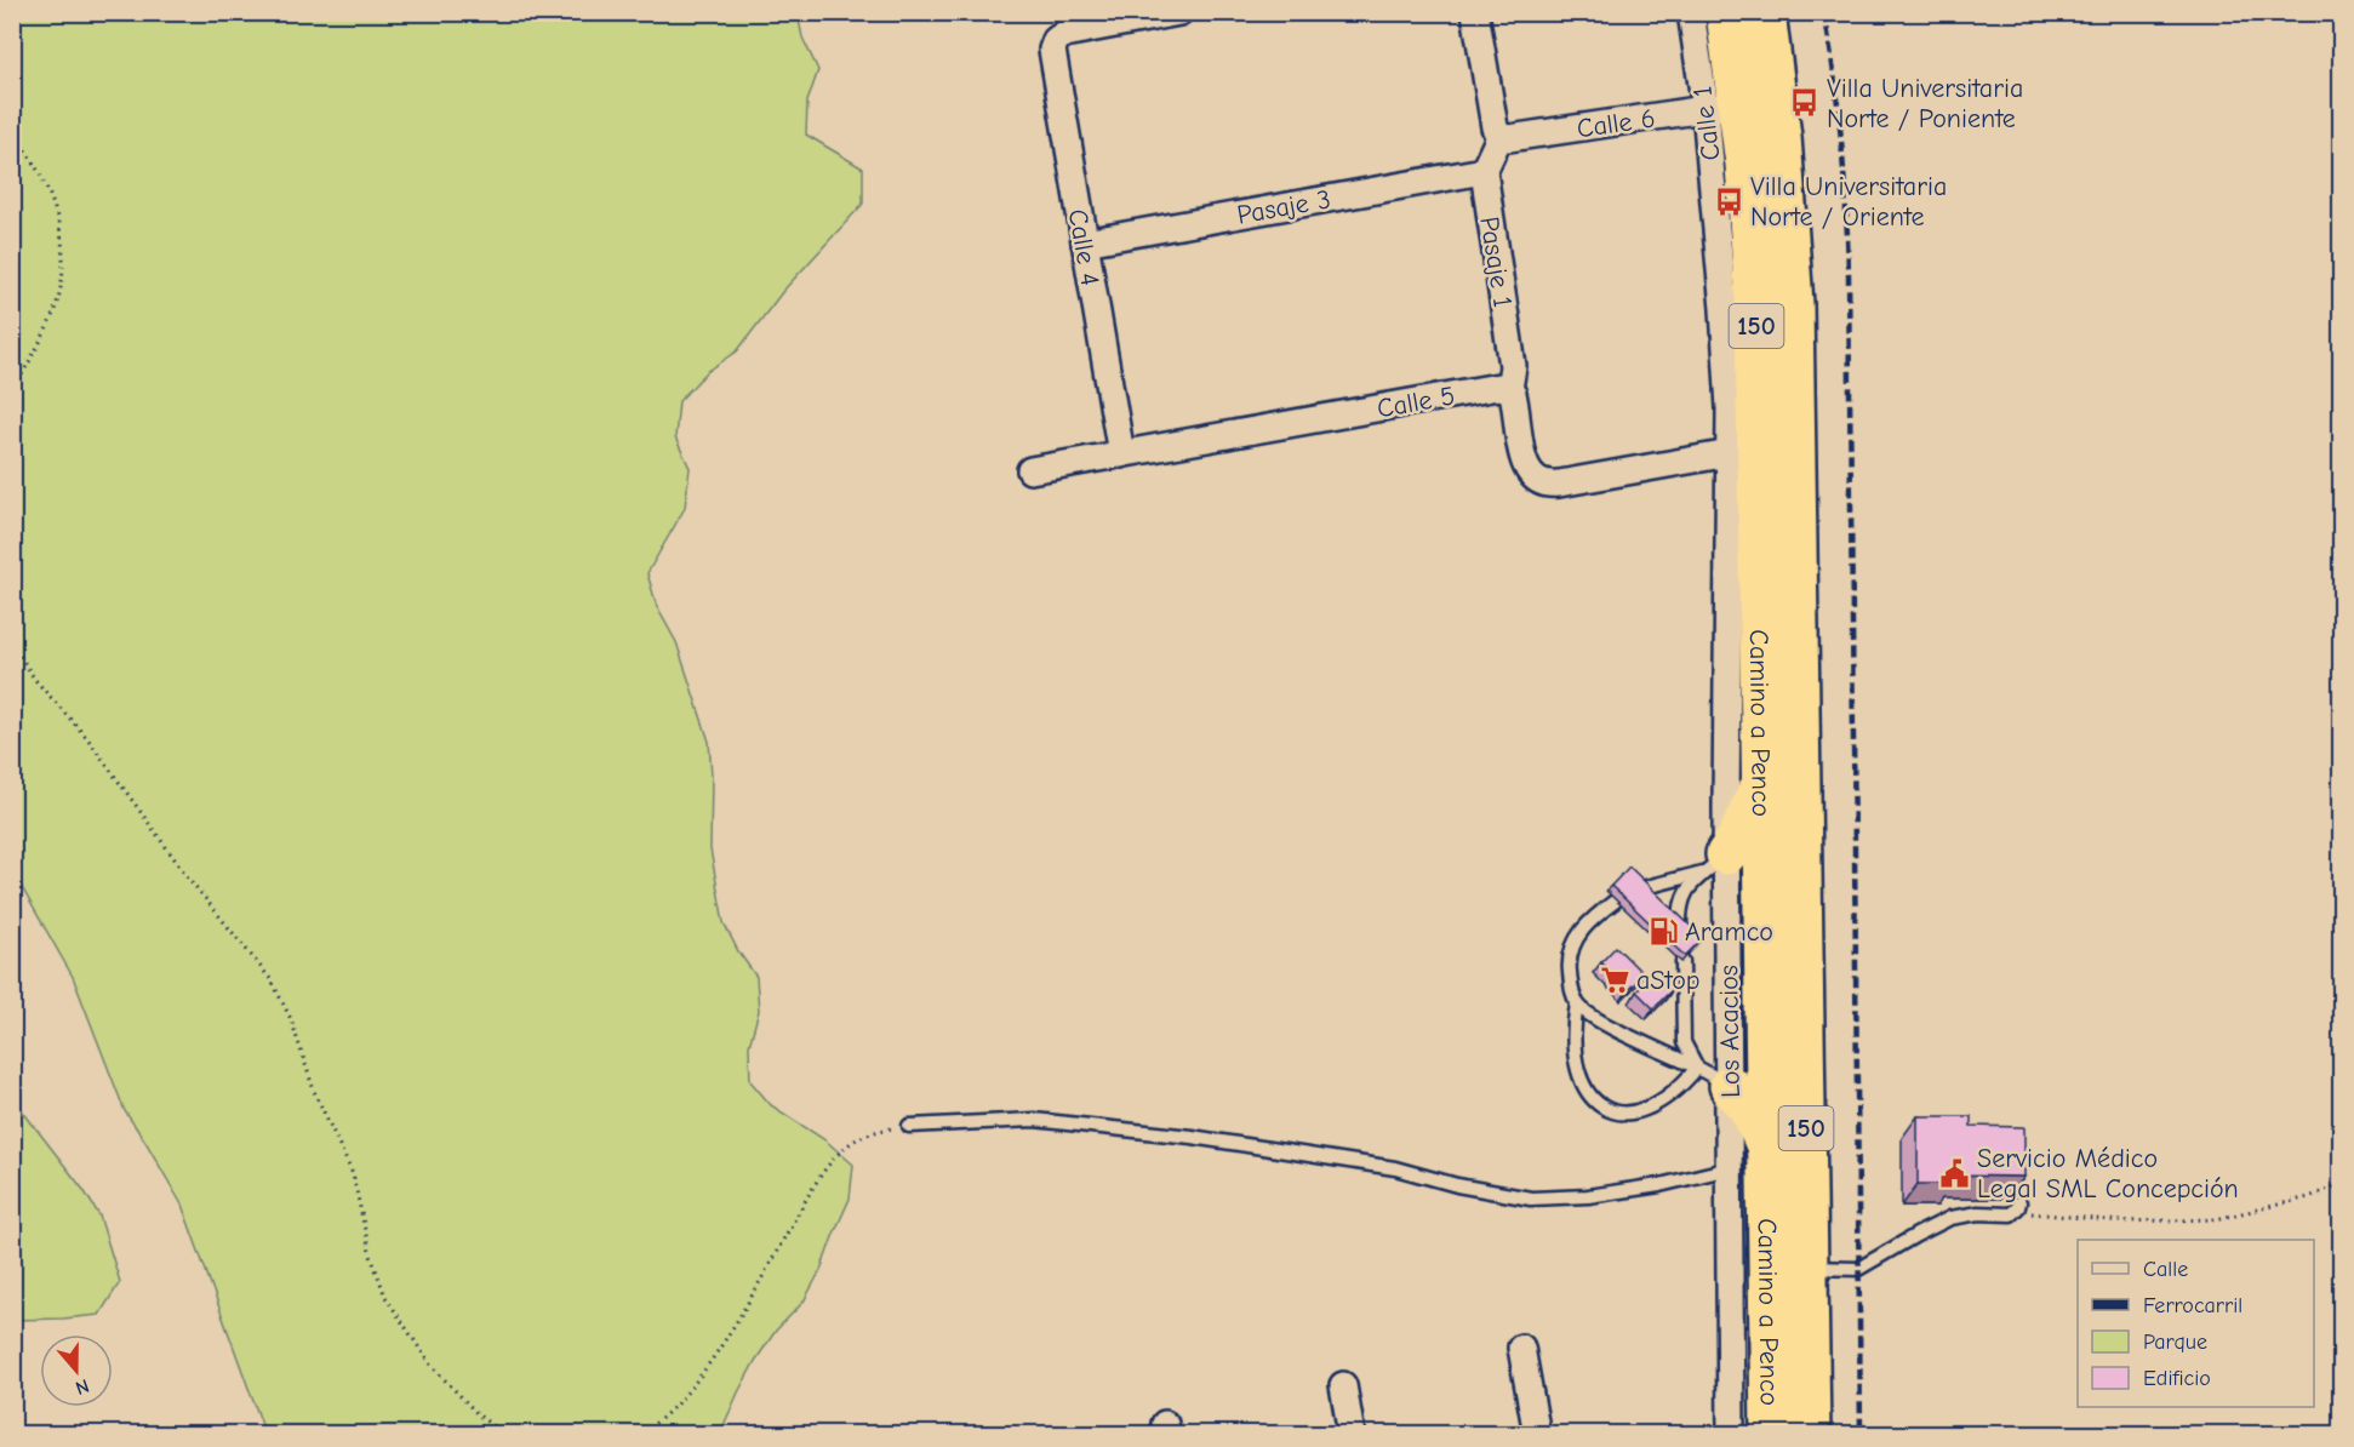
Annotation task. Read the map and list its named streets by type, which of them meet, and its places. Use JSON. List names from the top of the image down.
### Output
{
  "streets": {
    "highway": ["150", "Camino a Penco"],
    "street": [
      "Calle 6",
      "Calle 1",
      "Pasaje 3",
      "Calle 4",
      "Pasaje 1",
      "Calle 5",
      "Los Acacios"
    ]
  },
  "crossings": [
    ["Calle 6", "Calle 1"],
    ["Calle 6", "Camino a Penco"],
    ["Calle 1", "Camino a Penco"],
    ["Calle 1", "Los Acacios"],
    ["Pasaje 3", "Calle 4"],
    ["Pasaje 3", "Pasaje 1"],
    ["Calle 4", "Calle 5"],
    ["Pasaje 1", "Calle 5"]
  ],
  "places": {
    "bus stop": ["Villa Universitaria Norte / Poniente", "Villa Universitaria Norte / Oriente"],
    "fuel station": ["Aramco"],
    "supermarket": ["aStop"],
    "public building": ["Servicio Médico Legal SML Concepción"]
  },
  "legend": [
    "Calle",
    "Ferrocarril",
    "Parque",
    "Edificio"
  ],
  "north": "bottom"
}
